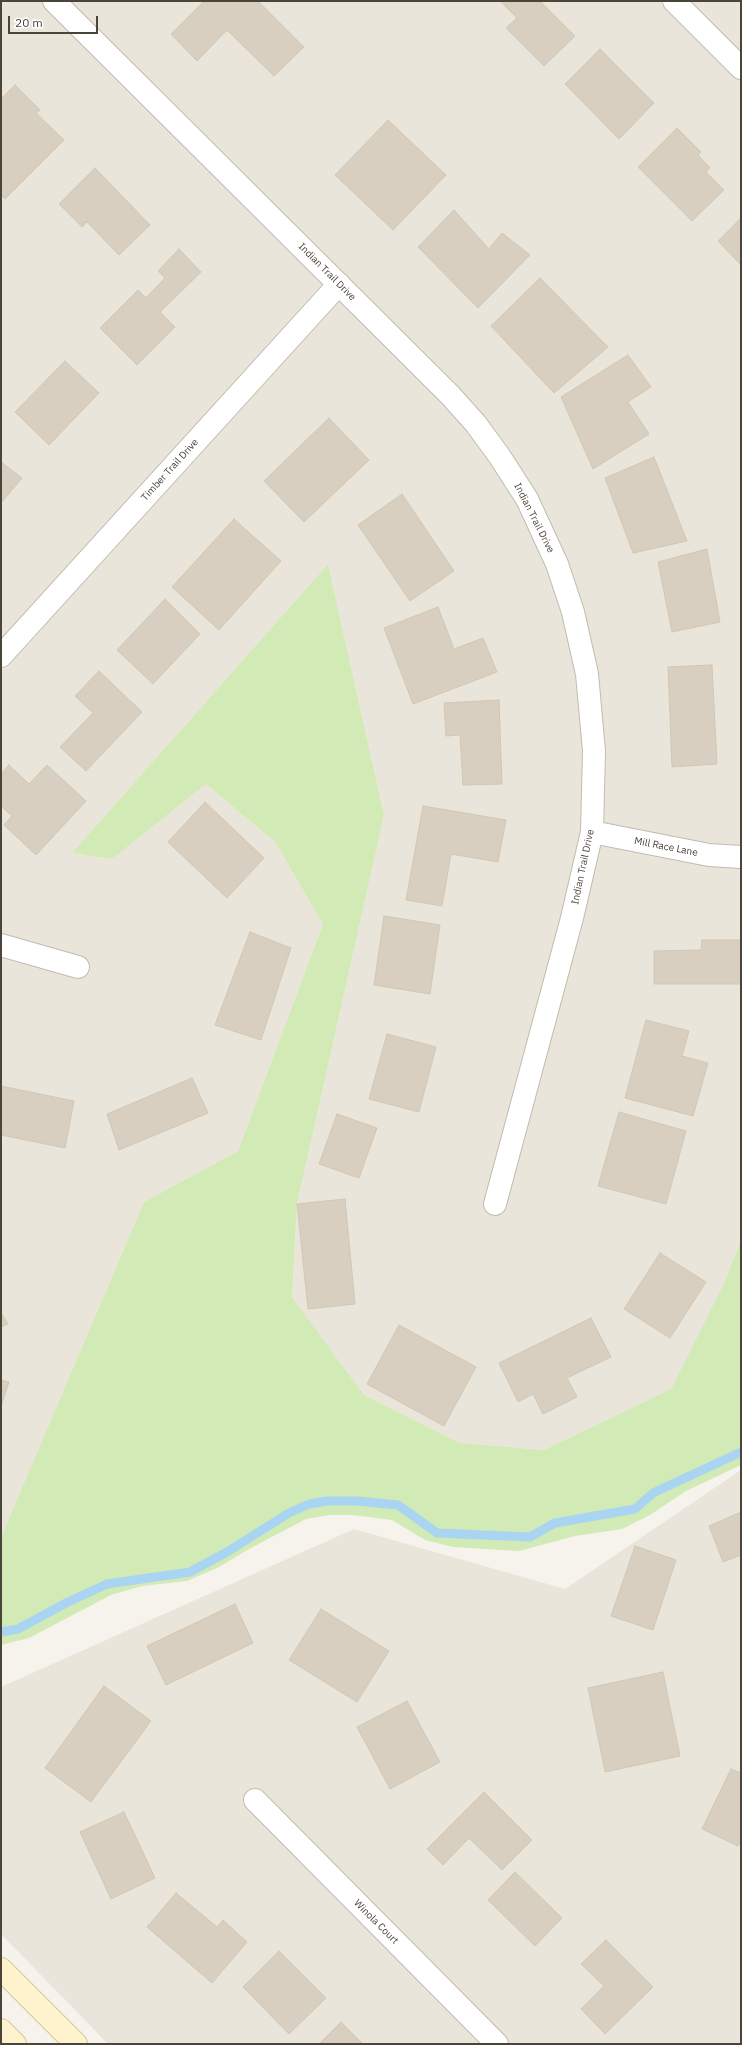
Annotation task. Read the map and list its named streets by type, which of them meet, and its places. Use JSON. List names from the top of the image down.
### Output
{
  "streets": {
    "street": [
      "Indian Trail Drive",
      "Timber Trail Drive",
      "Mill Race Lane",
      "Winola Court"
    ]
  },
  "crossings": [
    ["Indian Trail Drive", "Timber Trail Drive"],
    ["Indian Trail Drive", "Mill Race Lane"]
  ],
  "scale_bar": "20 m"
}
